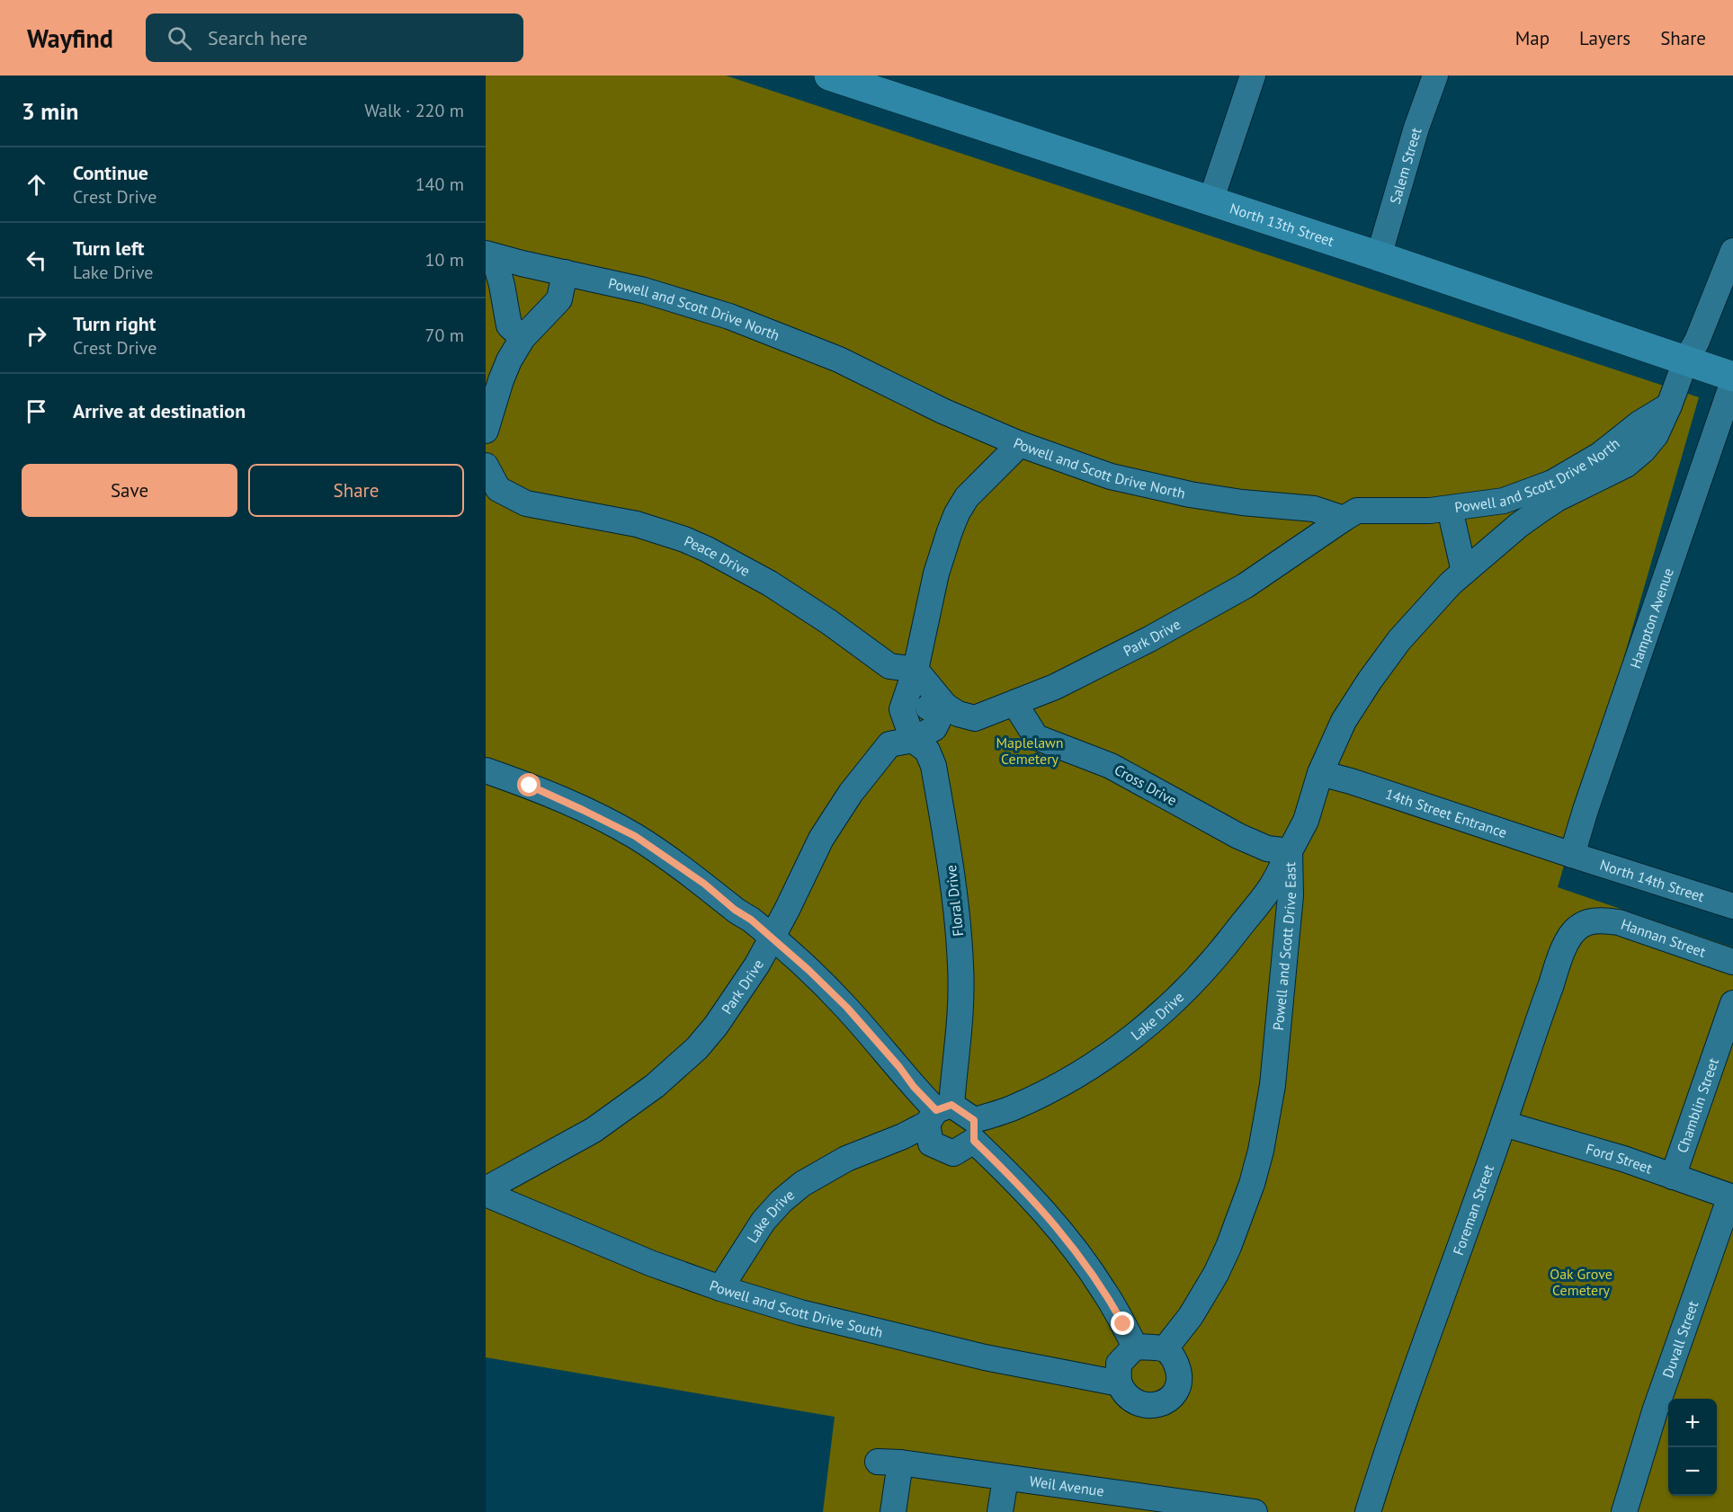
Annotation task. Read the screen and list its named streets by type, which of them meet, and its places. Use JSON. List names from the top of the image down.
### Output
{
  "streets": {
    "main road": ["North 13th Street"],
    "street": [
      "Salem Street",
      "Powell and Scott Drive North",
      "Peace Drive",
      "Hampton Avenue",
      "Park Drive",
      "Cross Drive",
      "14th Street Entrance",
      "North 14th Street",
      "Floral Drive",
      "Hannan Street",
      "Powell and Scott Drive East",
      "Lake Drive",
      "Chamblin Street",
      "Ford Street",
      "Foreman Street",
      "Powell and Scott Drive South",
      "Duvall Street",
      "Weil Avenue"
    ]
  },
  "crossings": [
    ["Salem Street", "North 13th Street"],
    ["Powell and Scott Drive North", "Park Drive"],
    ["Powell and Scott Drive North", "Powell and Scott Drive East"],
    ["Hampton Avenue", "14th Street Entrance"],
    ["Hampton Avenue", "North 14th Street"],
    ["Park Drive", "Cross Drive"],
    ["Park Drive", "Floral Drive"],
    ["Cross Drive", "Powell and Scott Drive East"],
    ["Cross Drive", "Lake Drive"],
    ["14th Street Entrance", "North 14th Street"],
    ["14th Street Entrance", "Powell and Scott Drive East"],
    ["Floral Drive", "Lake Drive"],
    ["Hannan Street", "Foreman Street"],
    ["Powell and Scott Drive East", "Lake Drive"],
    ["Powell and Scott Drive East", "Powell and Scott Drive South"],
    ["Lake Drive", "Powell and Scott Drive South"],
    ["Chamblin Street", "Ford Street"],
    ["Ford Street", "Foreman Street"],
    ["Ford Street", "Duvall Street"]
  ],
  "parks": ["Maplelawn Cemetery", "Oak Grove Cemetery"],
  "page": {
    "header": "Wayfind",
    "search": "Search here",
    "nav": ["Map", "Layers", "Share"],
    "heading": ["3 min", "Walk · 220 m"],
    "list": [
      ["Continue", "Crest Drive", "140 m"],
      ["Turn left", "Lake Drive", "10 m"],
      ["Turn right", "Crest Drive", "70 m"],
      "Arrive at destination"
    ],
    "buttons": ["Save", "Share"],
    "map_buttons": ["+", "−"]
  }
}
